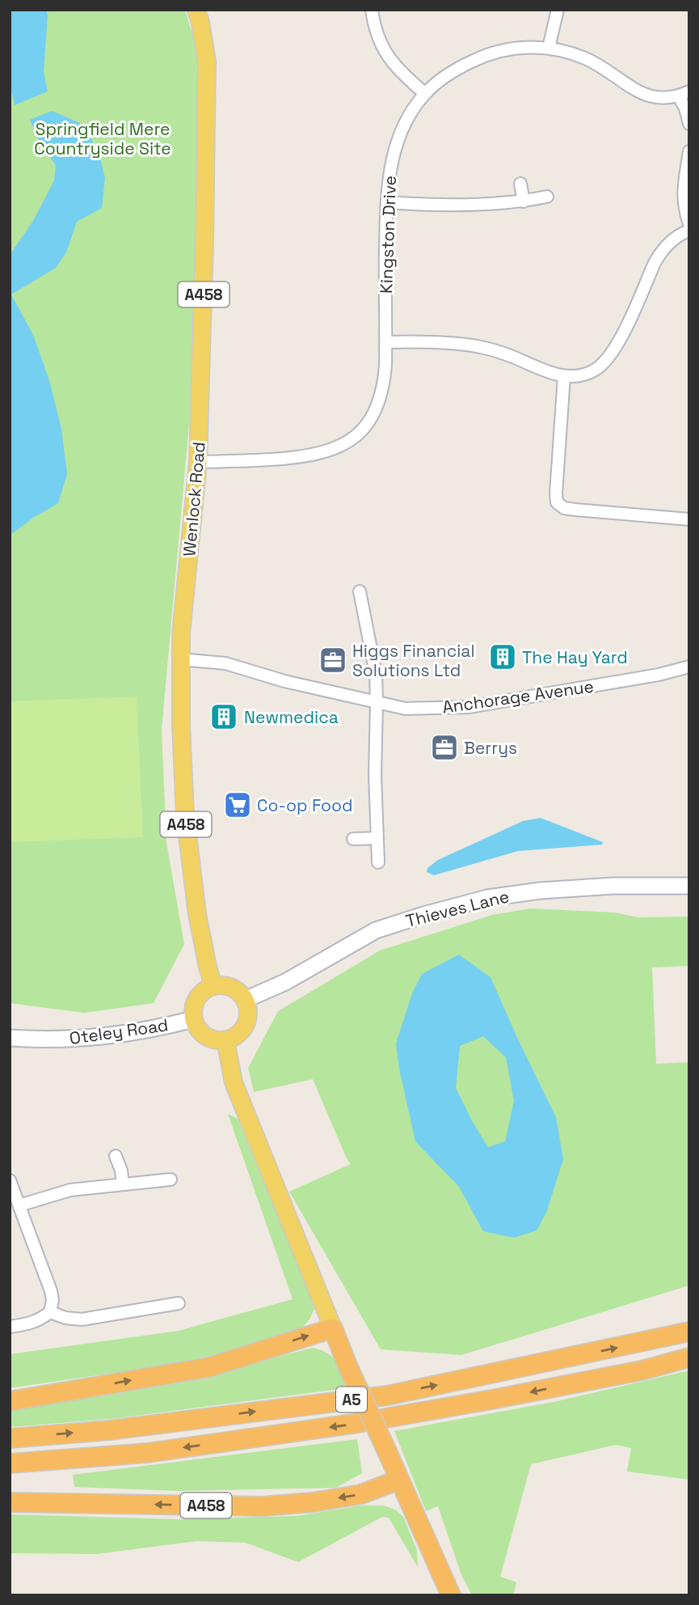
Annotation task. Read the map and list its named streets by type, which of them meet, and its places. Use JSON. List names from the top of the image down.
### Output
{
  "streets": {
    "highway": ["A458", "A5"],
    "main road": ["Wenlock Road", "Thieves Lane", "Oteley Road"],
    "street": ["Kingston Drive", "Anchorage Avenue"]
  },
  "crossings": [
    ["Kingston Drive", "Wenlock Road"],
    ["Wenlock Road", "Anchorage Avenue"],
    ["Wenlock Road", "Thieves Lane"],
    ["Wenlock Road", "Oteley Road"],
    ["Thieves Lane", "Oteley Road"]
  ],
  "parks": ["Springfield Mere Countryside Site"],
  "places": {
    "building": ["The Hay Yard", "Newmedica"],
    "office": ["Higgs Financial Solutions Ltd", "Berrys"],
    "supermarket": ["Co-op Food"]
  }
}
